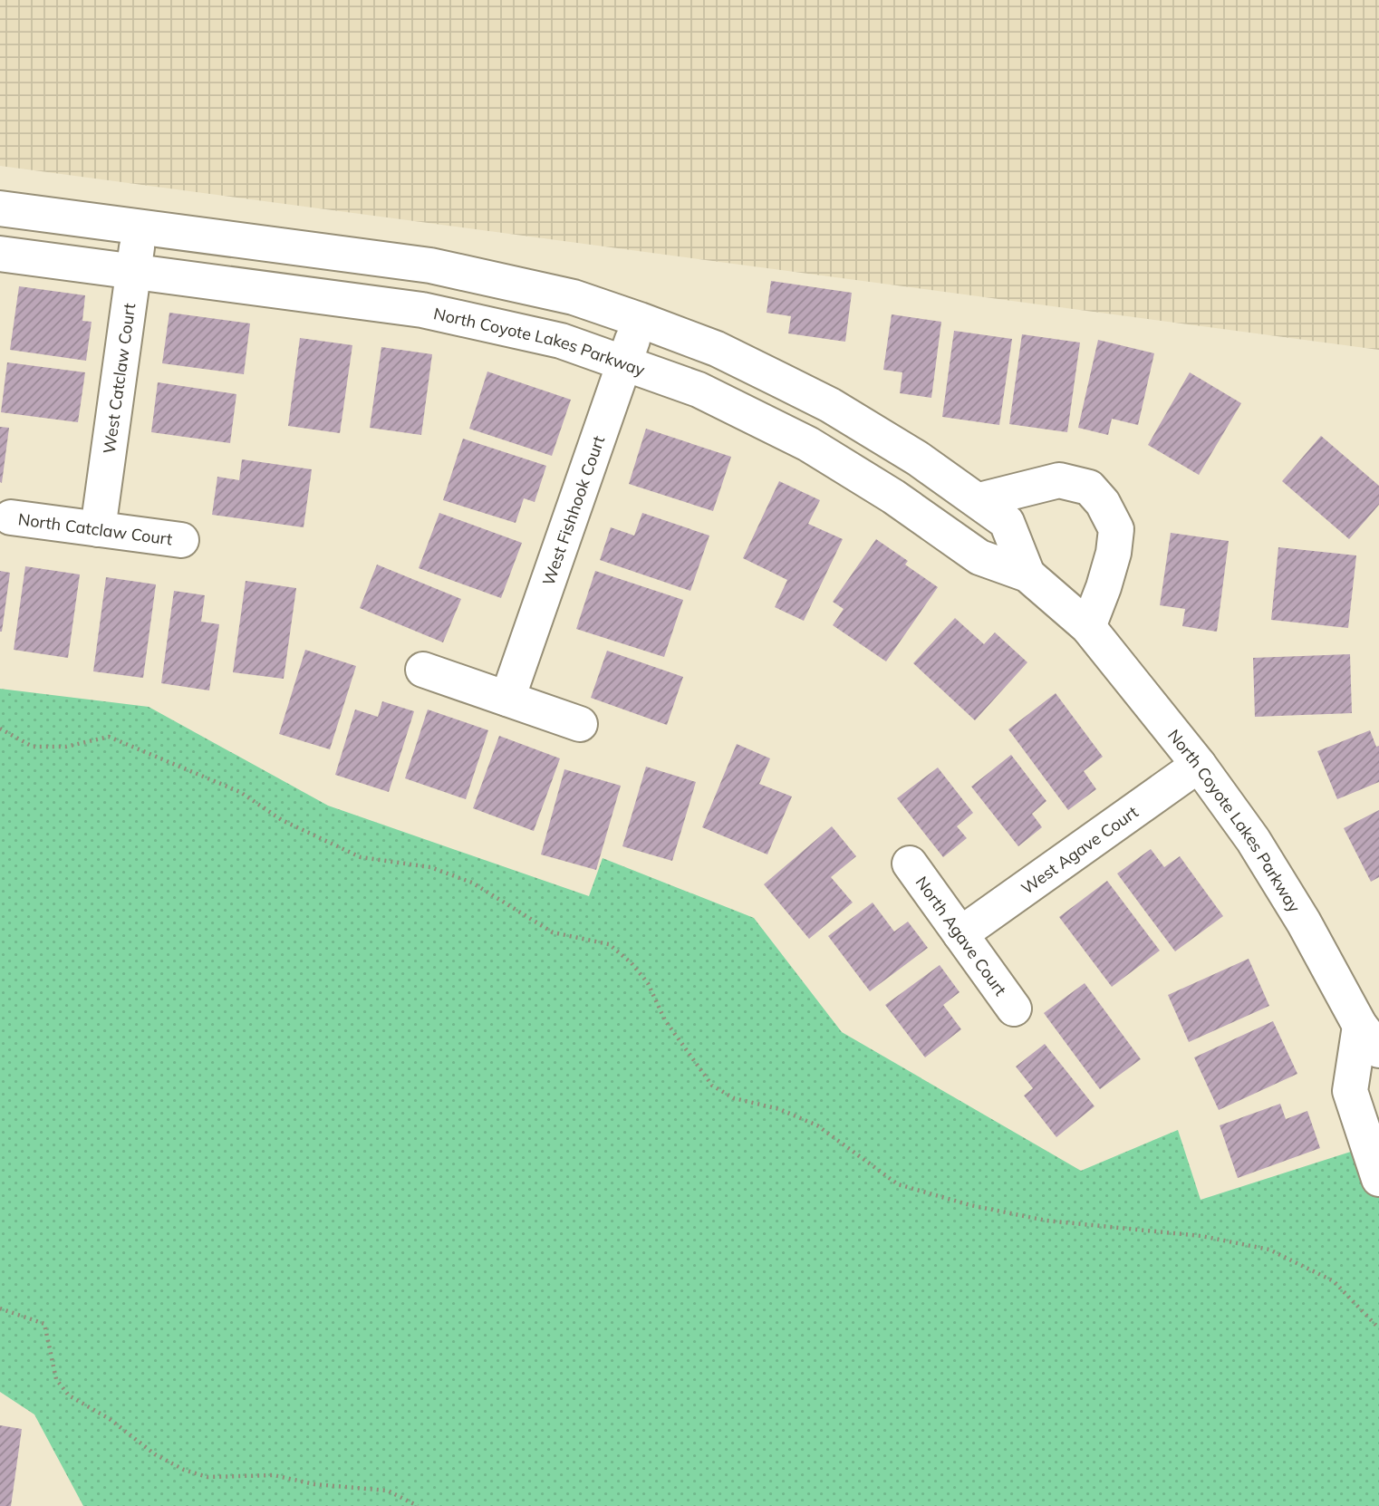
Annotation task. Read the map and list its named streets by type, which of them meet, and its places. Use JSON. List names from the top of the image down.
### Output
{
  "streets": {
    "street": [
      "North Coyote Lakes Parkway",
      "West Catclaw Court",
      "West Fishhook Court",
      "North Catclaw Court",
      "West Agave Court",
      "North Agave Court"
    ]
  },
  "crossings": [
    ["North Coyote Lakes Parkway", "West Catclaw Court"],
    ["North Coyote Lakes Parkway", "West Fishhook Court"],
    ["North Coyote Lakes Parkway", "West Agave Court"],
    ["West Catclaw Court", "North Catclaw Court"],
    ["West Agave Court", "North Agave Court"]
  ]
}
